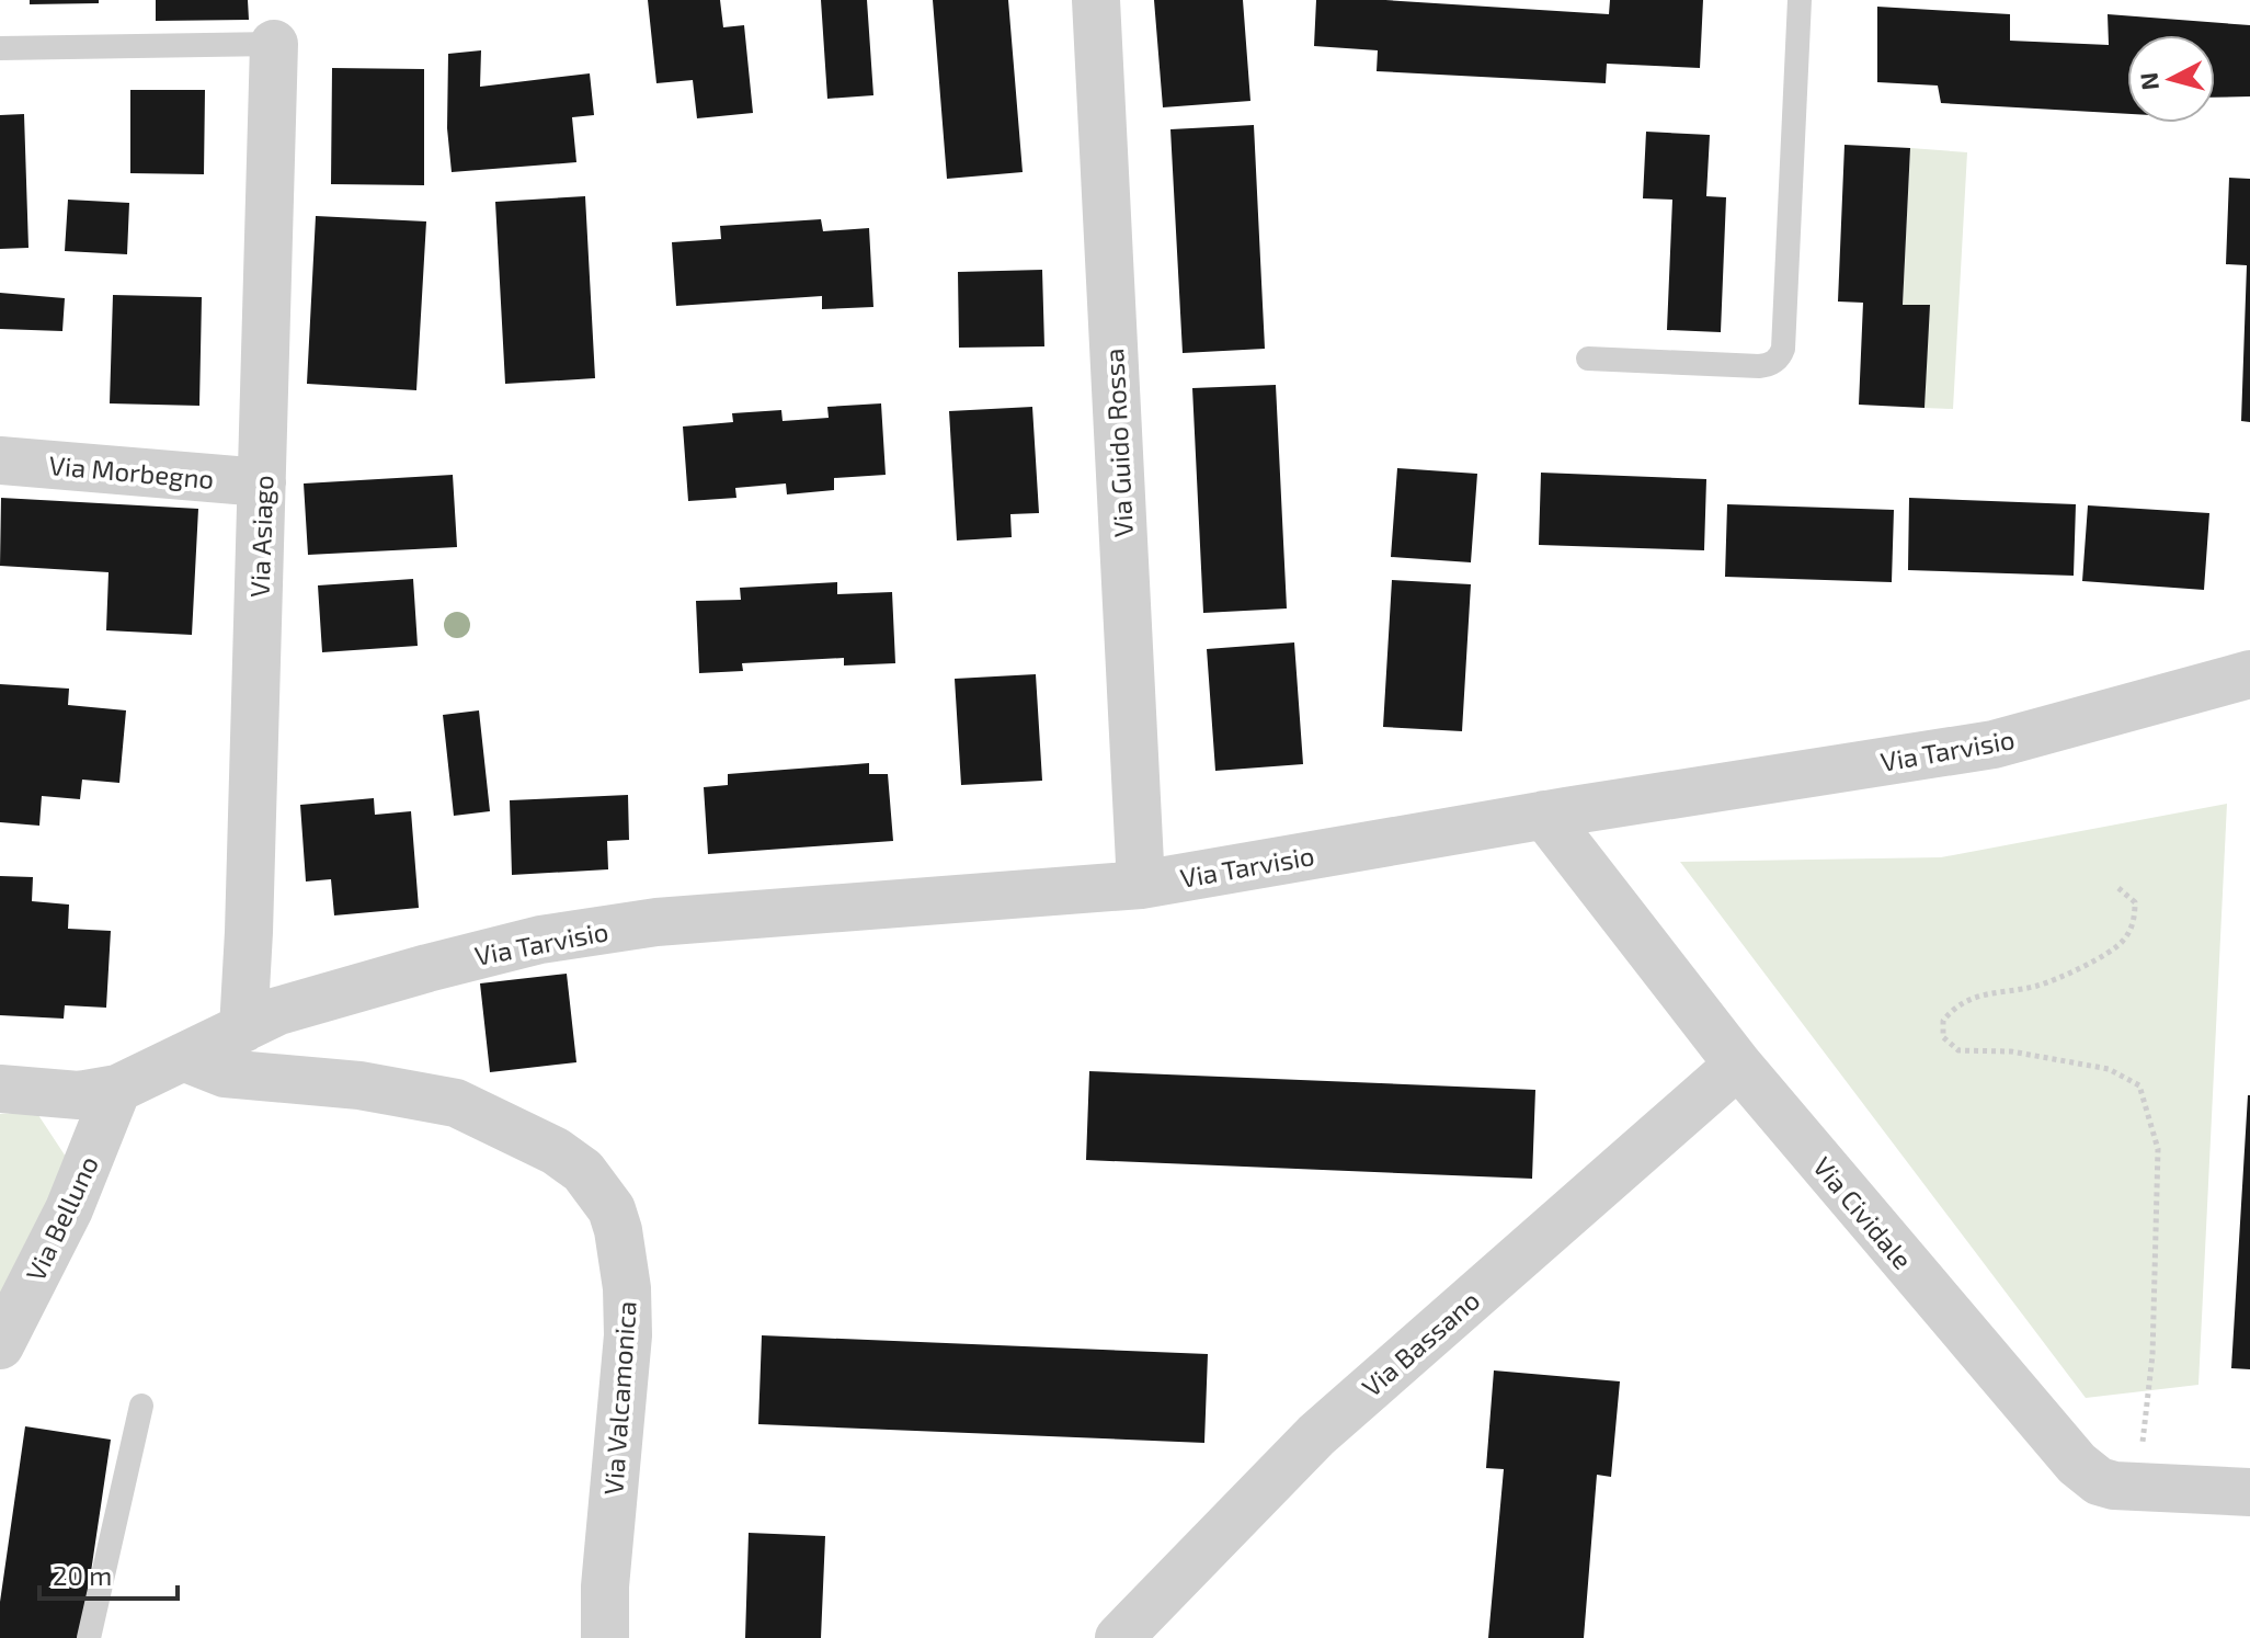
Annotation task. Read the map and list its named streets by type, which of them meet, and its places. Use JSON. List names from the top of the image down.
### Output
{
  "streets": {
    "street": [
      "Via Guido Rossa",
      "Via Morbegno",
      "Via Asiago",
      "Via Tarvisio",
      "Via Cividale",
      "Via Belluno",
      "Via Bassano",
      "Via Valcamonica"
    ]
  },
  "crossings": [
    ["Via Guido Rossa", "Via Tarvisio"],
    ["Via Morbegno", "Via Asiago"],
    ["Via Asiago", "Via Tarvisio"],
    ["Via Tarvisio", "Via Cividale"],
    ["Via Tarvisio", "Via Belluno"],
    ["Via Tarvisio", "Via Valcamonica"],
    ["Via Cividale", "Via Bassano"]
  ],
  "scale_bar": "20 m",
  "north": "left"
}
